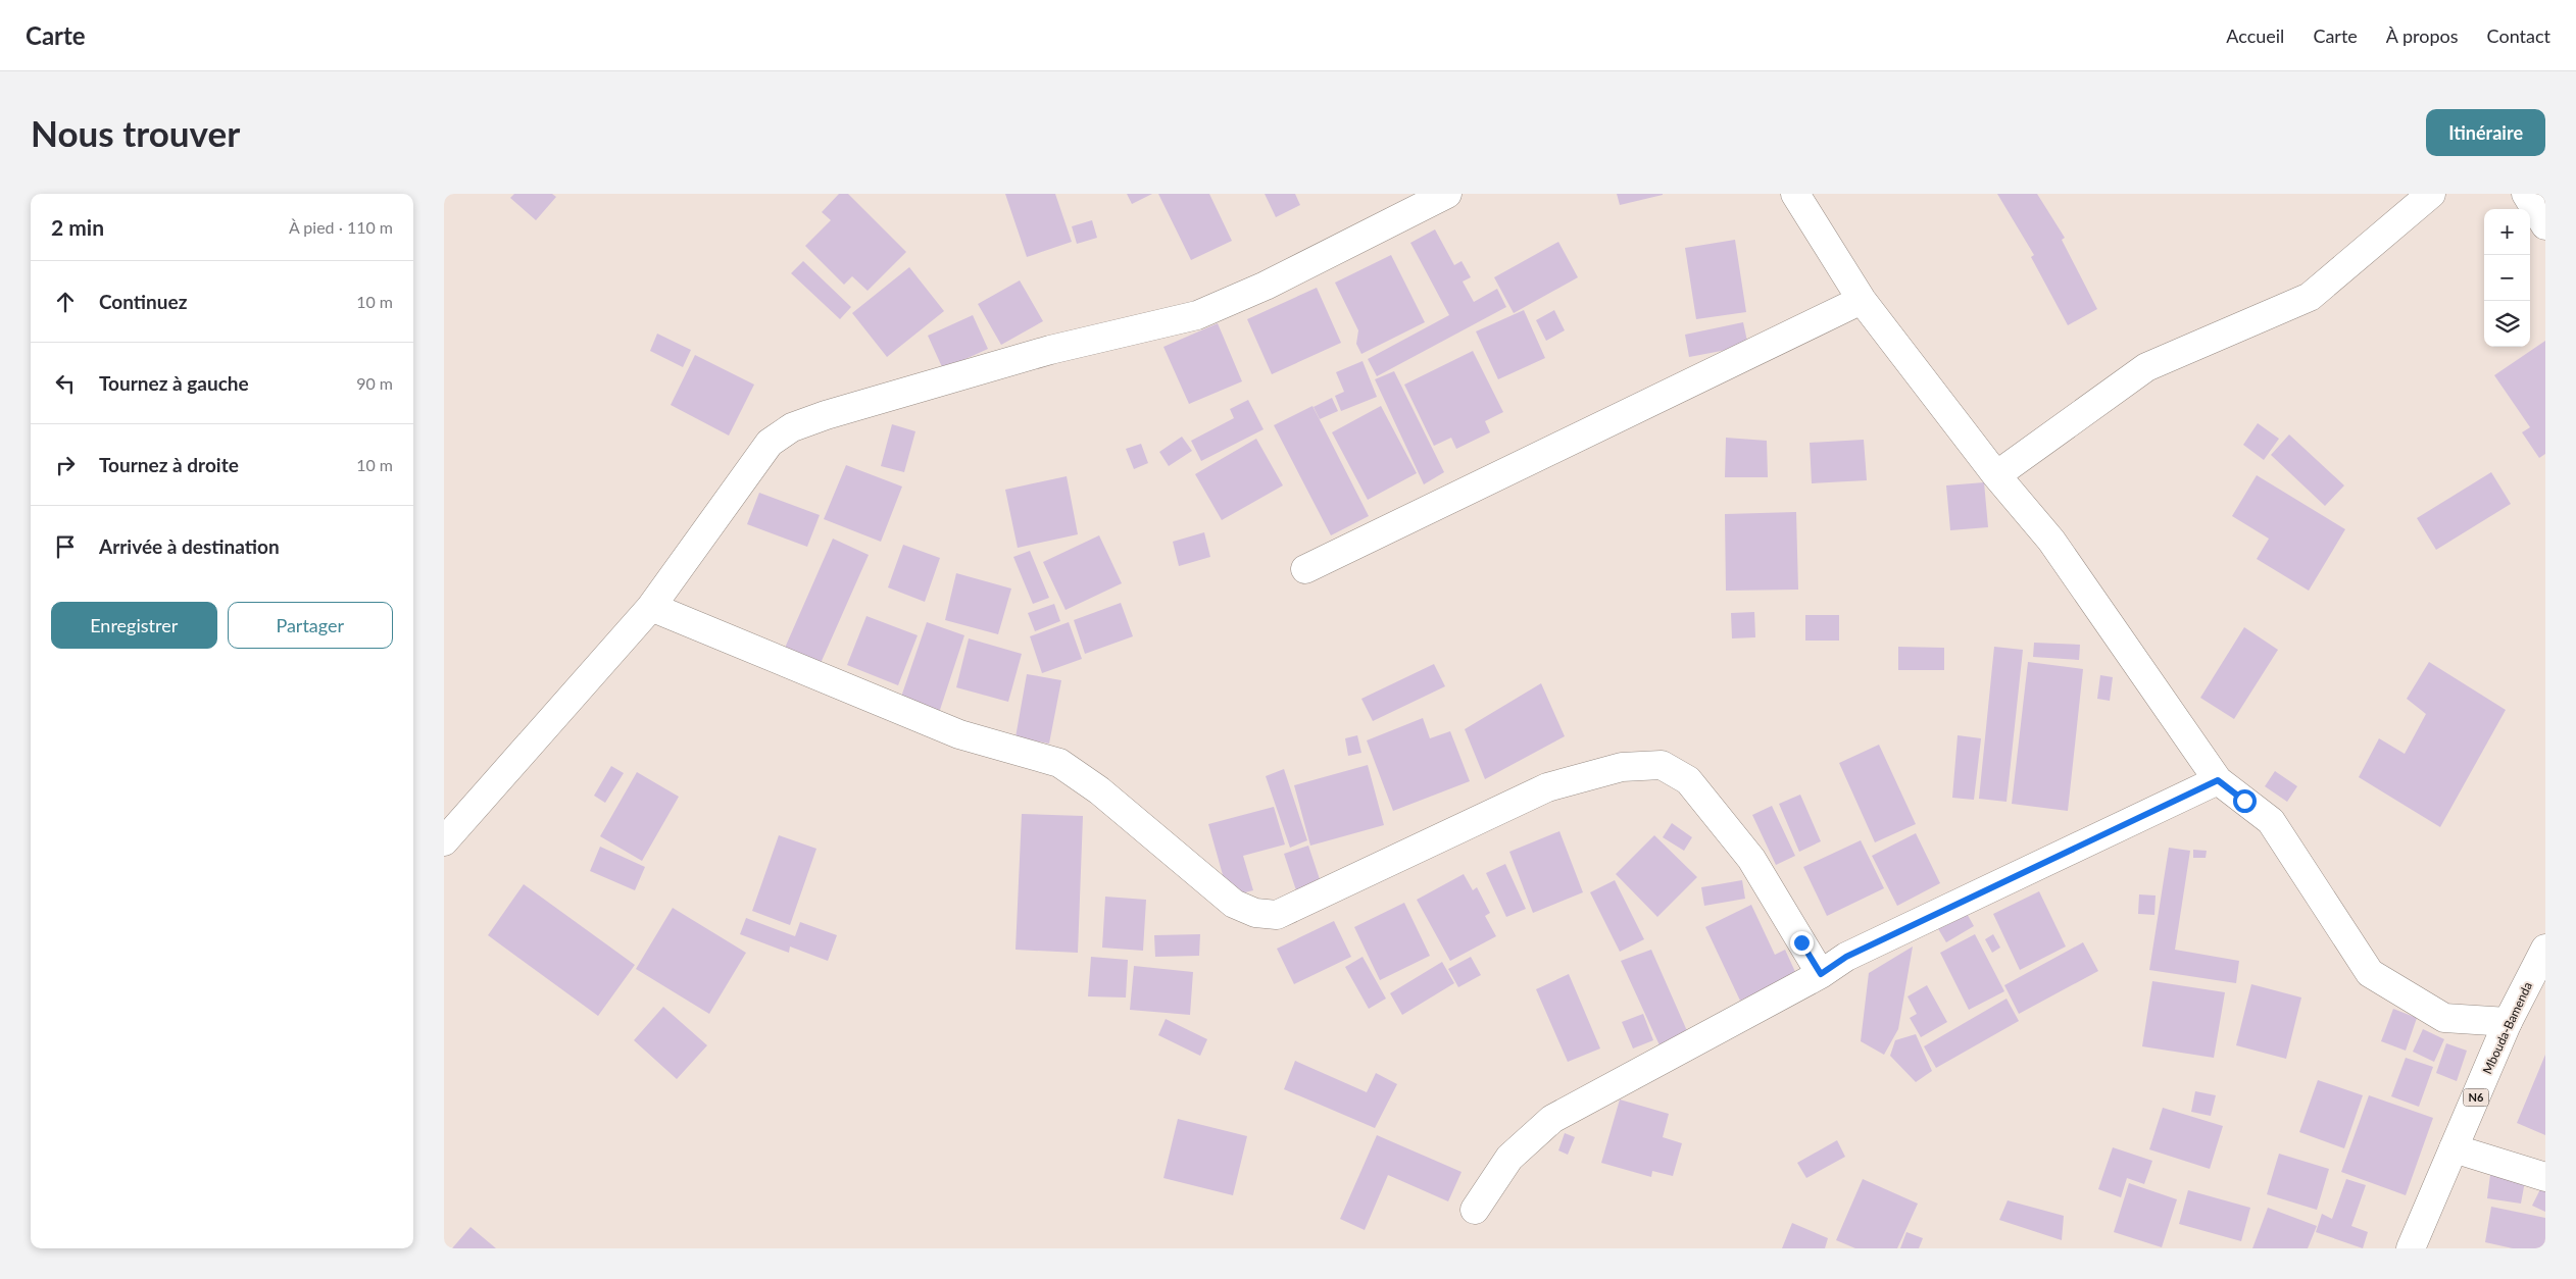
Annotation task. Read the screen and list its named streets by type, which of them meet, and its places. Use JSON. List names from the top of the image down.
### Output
{
  "streets": {
    "main road": ["Mbouda-Bamenda", "N6"]
  },
  "page": {
    "header": "Carte",
    "nav": [
      "Accueil",
      "Carte",
      "À propos",
      "Contact"
    ],
    "buttons": [
      "Itinéraire",
      ["Enregistrer", "Partager"]
    ],
    "title": "Nous trouver",
    "heading": ["2 min", "À pied · 110 m"],
    "map_buttons": ["+", "−"],
    "list": [
      ["Continuez", "10 m"],
      ["Tournez à gauche", "90 m"],
      ["Tournez à droite", "10 m"],
      "Arrivée à destination"
    ]
  }
}
